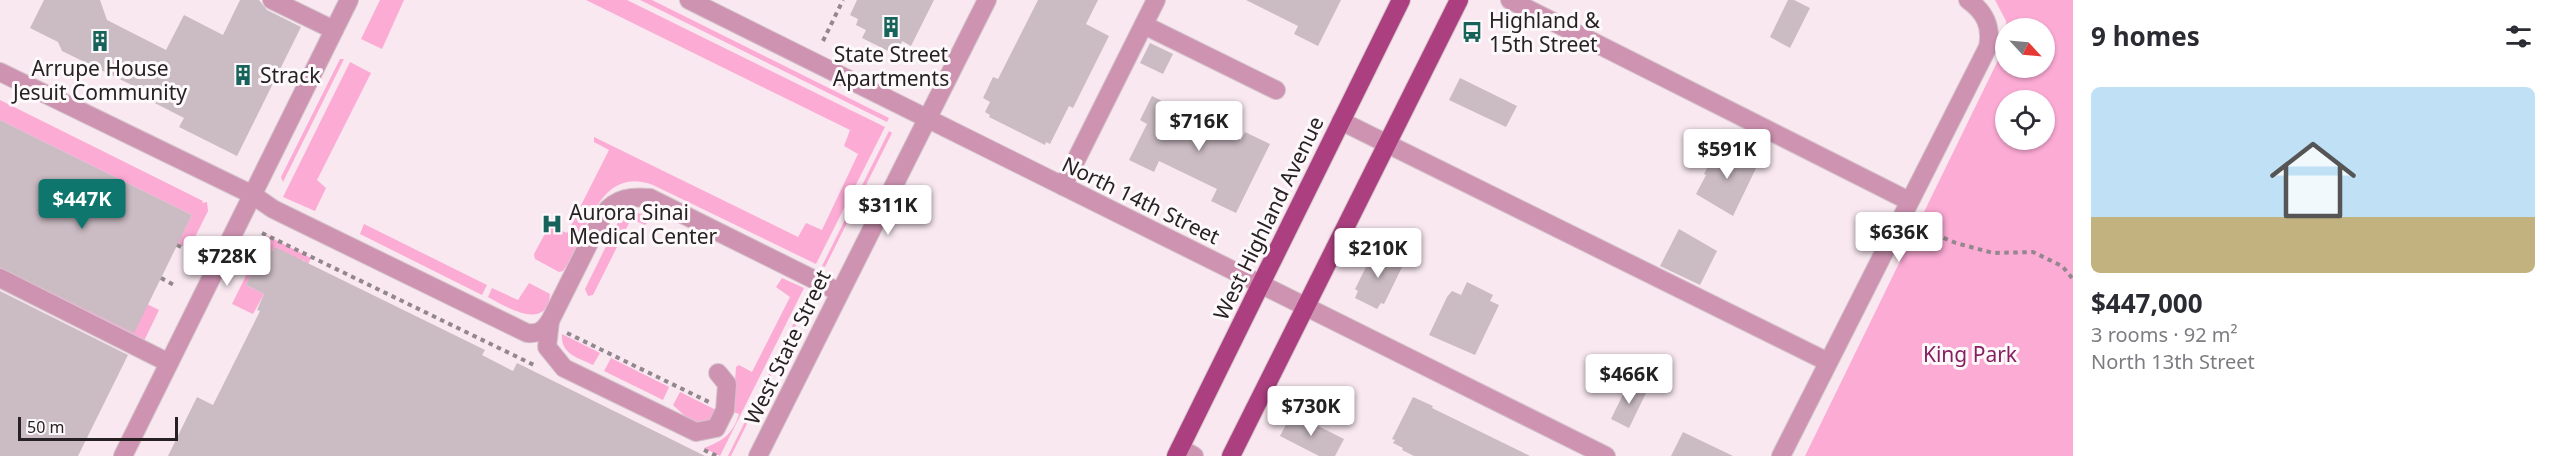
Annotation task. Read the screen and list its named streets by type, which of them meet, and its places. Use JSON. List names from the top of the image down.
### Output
{
  "streets": {
    "main road": ["West Highland Avenue"],
    "street": ["North 14th Street", "West State Street"]
  },
  "crossings": [
    ["North 14th Street", "West Highland Avenue"],
    ["North 14th Street", "West State Street"]
  ],
  "parks": ["King Park"],
  "places": {
    "building": ["State Street Apartments", "Arrupe House Jesuit Community", "Strack"],
    "bus stop": ["Highland & 15th Street"],
    "hospital": ["Aurora Sinai Medical Center"]
  },
  "scale_bar": "50 m",
  "north": "bottom right",
  "page": {
    "heading": "9 homes",
    "list": [
      {
        "name": "$447,000",
        "note": "3 rooms · 92 m² · North 13th Street"
      }
    ],
    "price": [
      "$716K",
      "$591K",
      "$447K",
      "$311K",
      "$636K",
      "$210K",
      "$728K",
      "$466K",
      "$730K"
    ],
    "scale": "50 m"
  }
}
